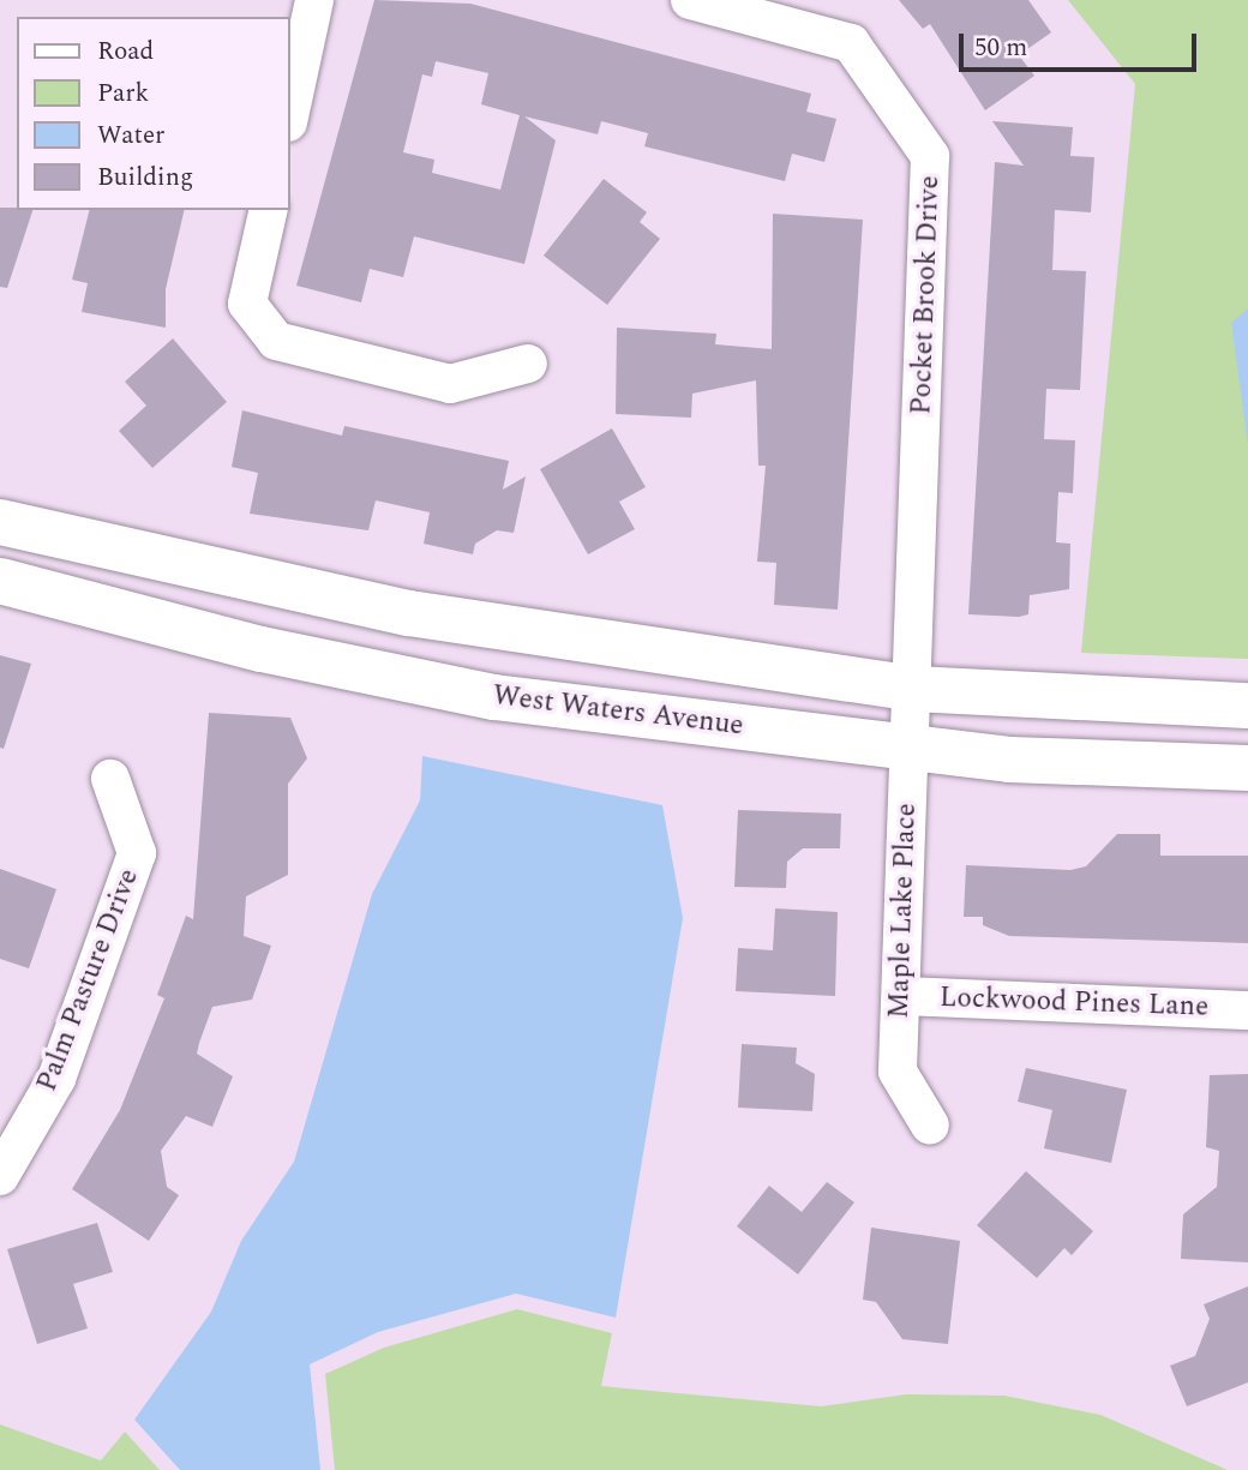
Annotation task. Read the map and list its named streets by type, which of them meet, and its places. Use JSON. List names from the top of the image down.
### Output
{
  "streets": {
    "street": [
      "Pocket Brook Drive",
      "West Waters Avenue",
      "Maple Lake Place",
      "Palm Pasture Drive",
      "Lockwood Pines Lane"
    ]
  },
  "crossings": [
    ["Pocket Brook Drive", "Maple Lake Place"],
    ["West Waters Avenue", "Maple Lake Place"],
    ["Maple Lake Place", "Lockwood Pines Lane"]
  ],
  "legend": [
    "Road",
    "Park",
    "Water",
    "Building"
  ],
  "scale_bar": "50 m"
}
